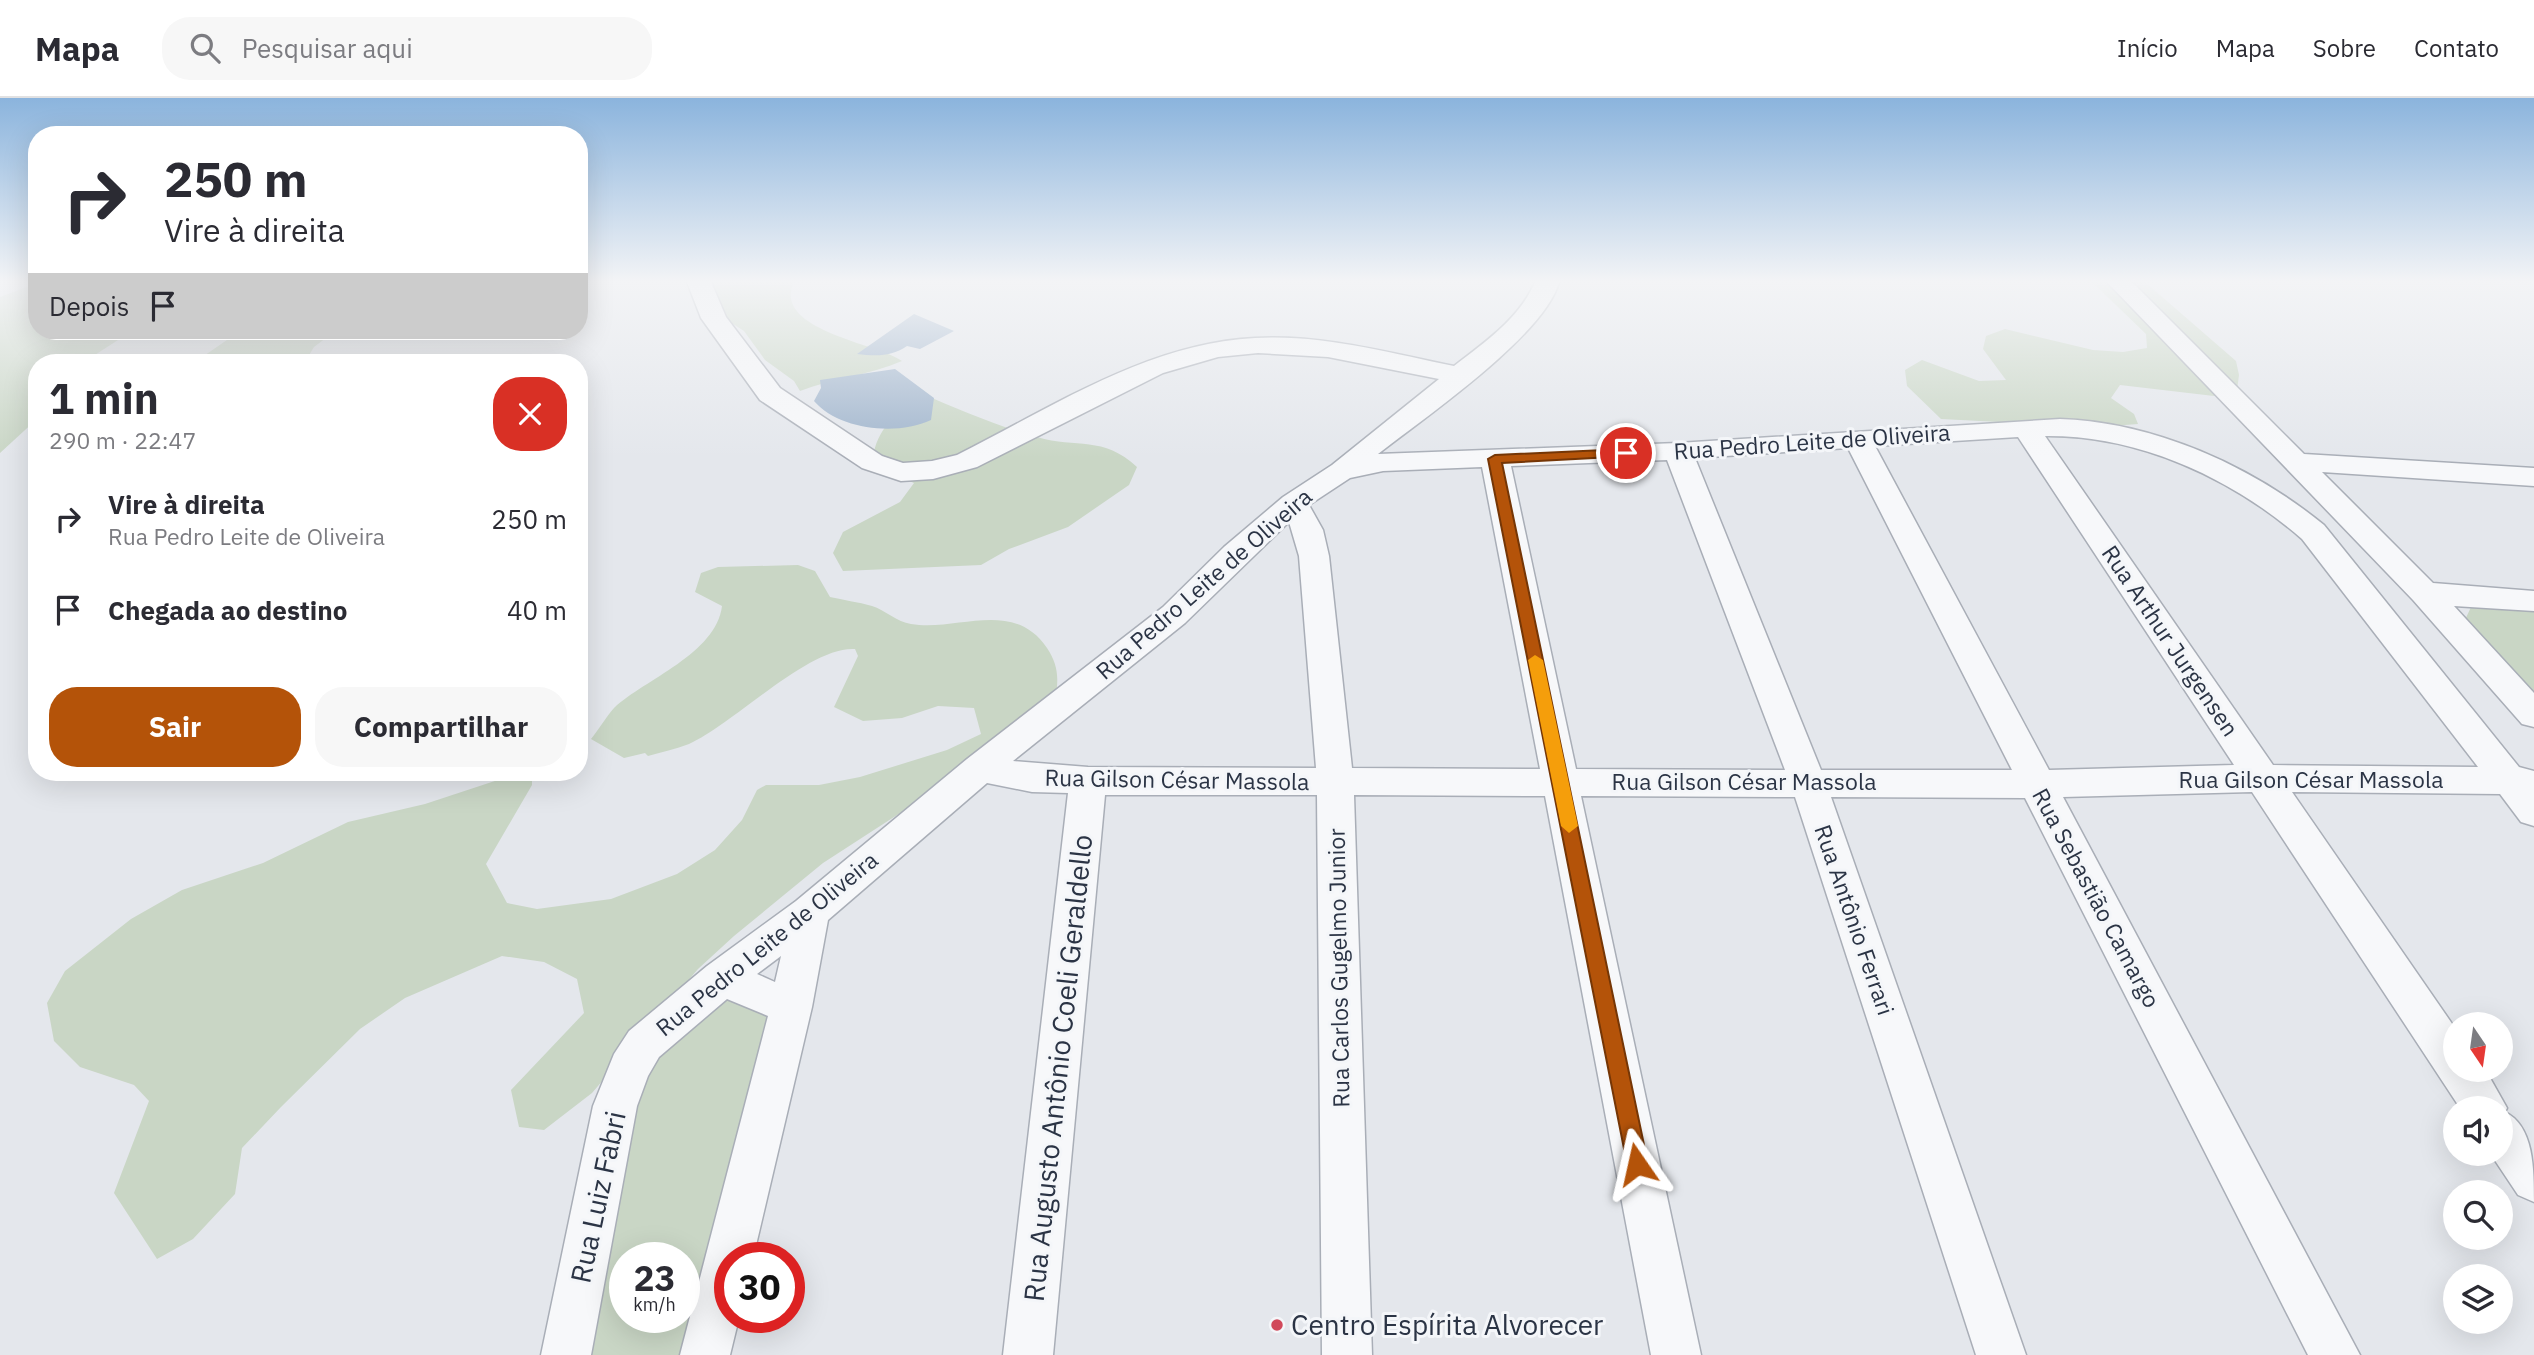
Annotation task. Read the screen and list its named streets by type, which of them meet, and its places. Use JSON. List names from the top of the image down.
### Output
{
  "streets": {
    "street": [
      "Rua Pedro Leite de Oliveira",
      "Rua Arthur Jurgensen",
      "Rua Gilson César Massola",
      "Rua Sebastião Camargo",
      "Rua Antônio Ferrari",
      "Rua Carlos Gugelmo Junior",
      "Rua Augusto Antônio Coeli Geraldello",
      "Rua Luiz Fabri"
    ]
  },
  "crossings": [
    ["Rua Pedro Leite de Oliveira", "Rua Arthur Jurgensen"],
    ["Rua Pedro Leite de Oliveira", "Rua Gilson César Massola"],
    ["Rua Pedro Leite de Oliveira", "Rua Sebastião Camargo"],
    ["Rua Pedro Leite de Oliveira", "Rua Antônio Ferrari"],
    ["Rua Pedro Leite de Oliveira", "Rua Carlos Gugelmo Junior"],
    ["Rua Pedro Leite de Oliveira", "Rua Luiz Fabri"],
    ["Rua Arthur Jurgensen", "Rua Gilson César Massola"],
    ["Rua Gilson César Massola", "Rua Sebastião Camargo"],
    ["Rua Gilson César Massola", "Rua Antônio Ferrari"],
    ["Rua Gilson César Massola", "Rua Carlos Gugelmo Junior"],
    ["Rua Gilson César Massola", "Rua Augusto Antônio Coeli Geraldello"]
  ],
  "places": ["Centro Espírita Alvorecer"],
  "north": "bottom",
  "page": {
    "header": "Mapa",
    "search": "Pesquisar aqui",
    "nav": [
      "Início",
      "Mapa",
      "Sobre",
      "Contato"
    ],
    "turn": ["250 m", "Vire à direita"],
    "then": "Depois",
    "heading": ["1 min", "290 m · 22:47"],
    "list": [
      {
        "name": "Vire à direita",
        "note": "Rua Pedro Leite de Oliveira",
        "value": "250 m"
      },
      {
        "name": "Chegada ao destino",
        "value": "40 m"
      }
    ],
    "buttons": ["Sair", "Compartilhar"],
    "speed": "23 km/h",
    "limit": "30"
  }
}
